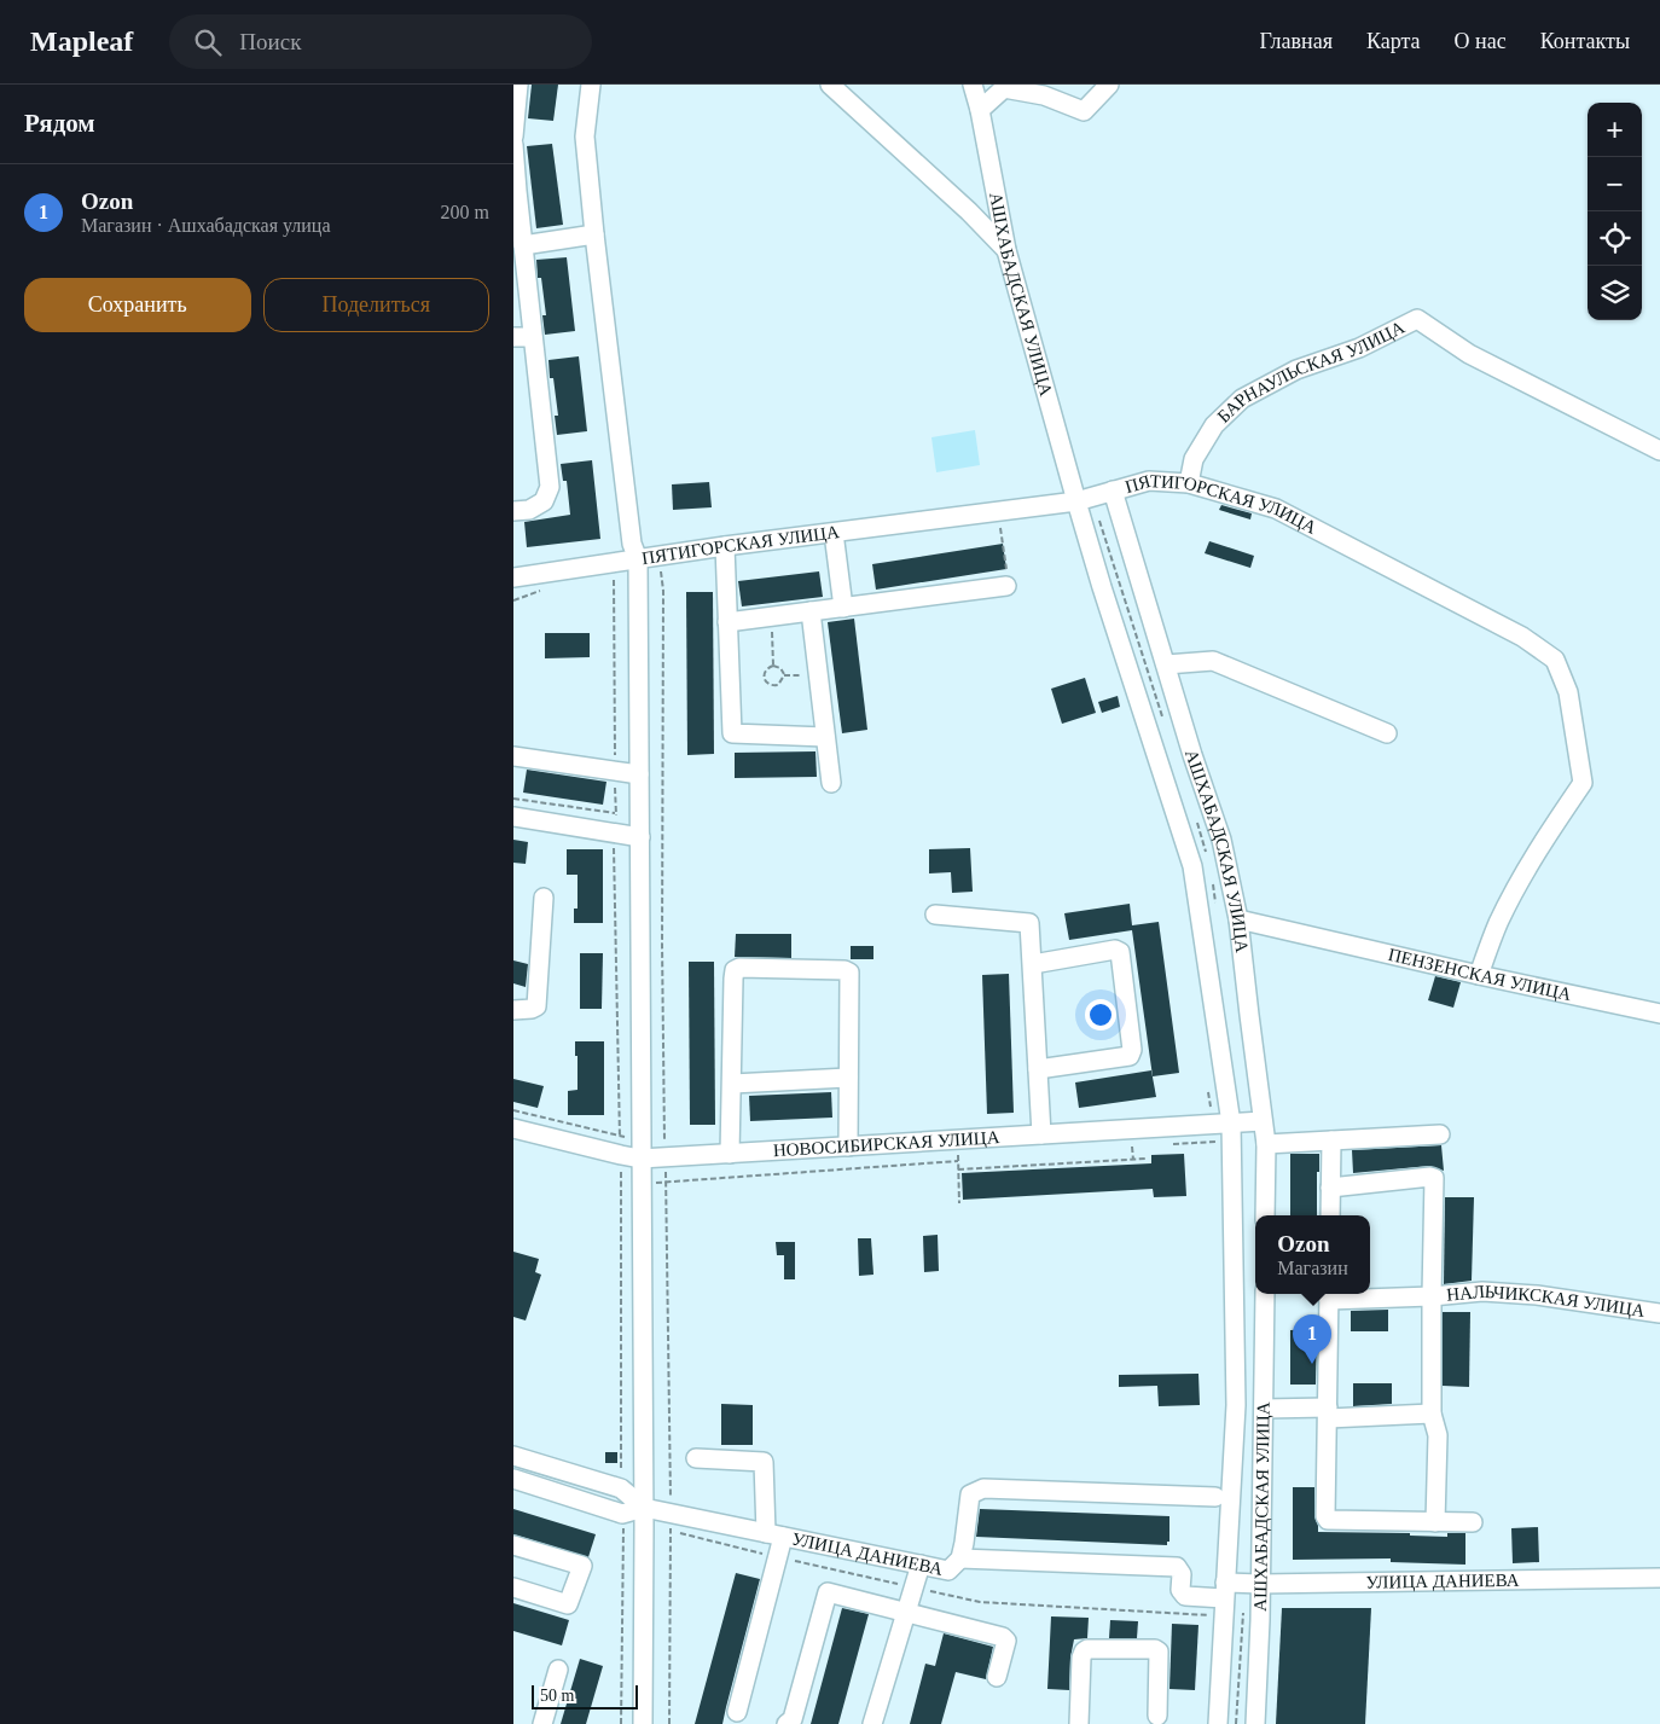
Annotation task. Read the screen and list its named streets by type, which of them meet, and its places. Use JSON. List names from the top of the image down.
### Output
{
  "streets": {
    "street": [
      "АШХАБАДСКАЯ УЛИЦА",
      "БАРНАУЛЬСКАЯ УЛИЦА",
      "ПЯТИГОРСКАЯ УЛИЦА",
      "ПЕНЗЕНСКАЯ УЛИЦА",
      "НОВОСИБИРСКАЯ УЛИЦА",
      "НАЛЬЧИКСКАЯ УЛИЦА",
      "УЛИЦА ДАНИЕВА"
    ]
  },
  "crossings": [
    ["АШХАБАДСКАЯ УЛИЦА", "ПЯТИГОРСКАЯ УЛИЦА"],
    ["АШХАБАДСКАЯ УЛИЦА", "ПЕНЗЕНСКАЯ УЛИЦА"],
    ["АШХАБАДСКАЯ УЛИЦА", "НОВОСИБИРСКАЯ УЛИЦА"],
    ["АШХАБАДСКАЯ УЛИЦА", "УЛИЦА ДАНИЕВА"],
    ["БАРНАУЛЬСКАЯ УЛИЦА", "ПЯТИГОРСКАЯ УЛИЦА"],
    ["ПЯТИГОРСКАЯ УЛИЦА", "ПЕНЗЕНСКАЯ УЛИЦА"]
  ],
  "scale_bar": "50 m",
  "page": {
    "header": "Mapleaf",
    "search": "Поиск",
    "nav": [
      "Главная",
      "Карта",
      "О нас",
      "Контакты"
    ],
    "heading": "Рядом",
    "map_buttons": ["+", "−"],
    "list": [
      {
        "mark": "1",
        "name": "Ozon",
        "note": "Магазин · Ашхабадская улица",
        "value": "200 m"
      }
    ],
    "buttons": ["Сохранить", "Поделиться"],
    "popup": ["Ozon", "Магазин"],
    "pins": "1",
    "scale": "50 m"
  }
}
